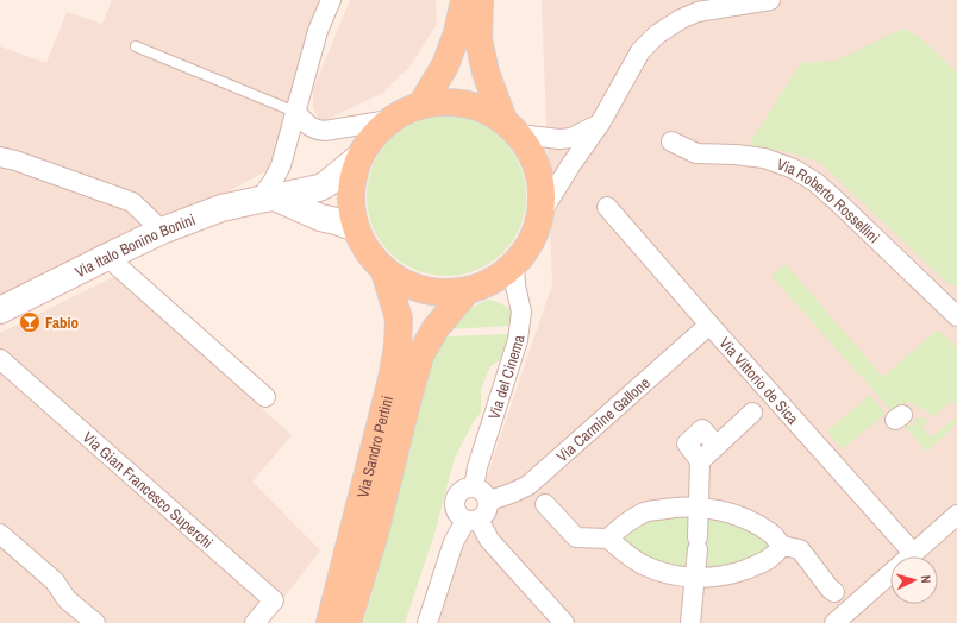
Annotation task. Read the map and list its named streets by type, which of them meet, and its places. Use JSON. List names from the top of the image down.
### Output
{
  "streets": {
    "main road": ["Via Italo Bonino Bonini", "Via Sandro Pertini"],
    "street": [
      "Via Roberto Rossellini",
      "Via del Cinema",
      "Via Vittorio de Sica",
      "Via Carmine Gallone",
      "Via Gian Francesco Superchi"
    ]
  },
  "crossings": [
    ["Via del Cinema", "Via Carmine Gallone"],
    ["Via Vittorio de Sica", "Via Carmine Gallone"]
  ],
  "places": {
    "bar": ["Fabio"]
  },
  "north": "right"
}
